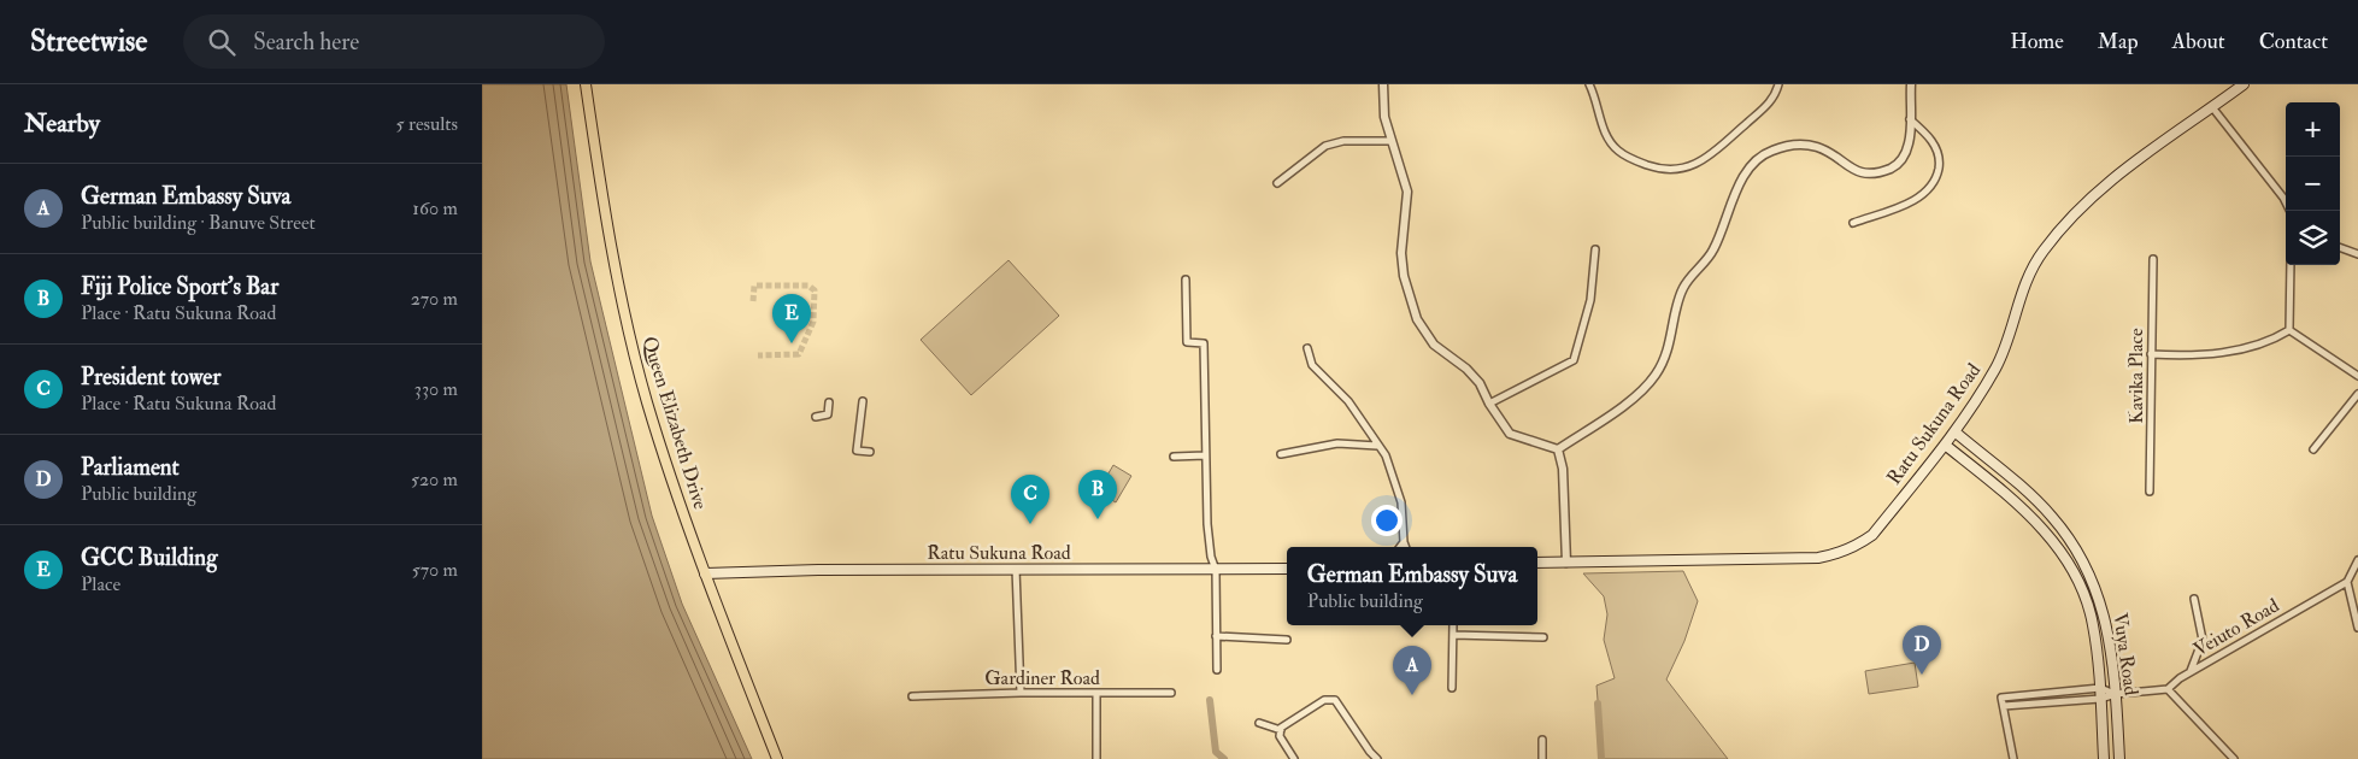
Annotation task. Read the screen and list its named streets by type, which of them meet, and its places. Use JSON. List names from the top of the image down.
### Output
{
  "streets": {
    "main road": ["Queen Elizabeth Drive", "Ratu Sukuna Road", "Vuya Road"],
    "street": ["Kavika Place", "Veiuto Road", "Gardiner Road"]
  },
  "crossings": [
    ["Queen Elizabeth Drive", "Ratu Sukuna Road"],
    ["Ratu Sukuna Road", "Vuya Road"]
  ],
  "page": {
    "header": "Streetwise",
    "search": "Search here",
    "nav": [
      "Home",
      "Map",
      "About",
      "Contact"
    ],
    "heading": ["Nearby", "5 results"],
    "map_buttons": ["+", "−"],
    "list": [
      {
        "mark": "A",
        "name": "German Embassy Suva",
        "note": "Public building · Banuve Street",
        "value": "160 m"
      },
      {
        "mark": "B",
        "name": "Fiji Police Sport's Bar",
        "note": "Place · Ratu Sukuna Road",
        "value": "270 m"
      },
      {
        "mark": "C",
        "name": "President tower",
        "note": "Place · Ratu Sukuna Road",
        "value": "330 m"
      },
      {
        "mark": "D",
        "name": "Parliament",
        "note": "Public building",
        "value": "520 m"
      },
      {
        "mark": "E",
        "name": "GCC Building",
        "note": "Place",
        "value": "570 m"
      }
    ],
    "pins": [
      "E",
      "B",
      "C",
      "D",
      "A"
    ],
    "popup": ["German Embassy Suva", "Public building"]
  }
}
